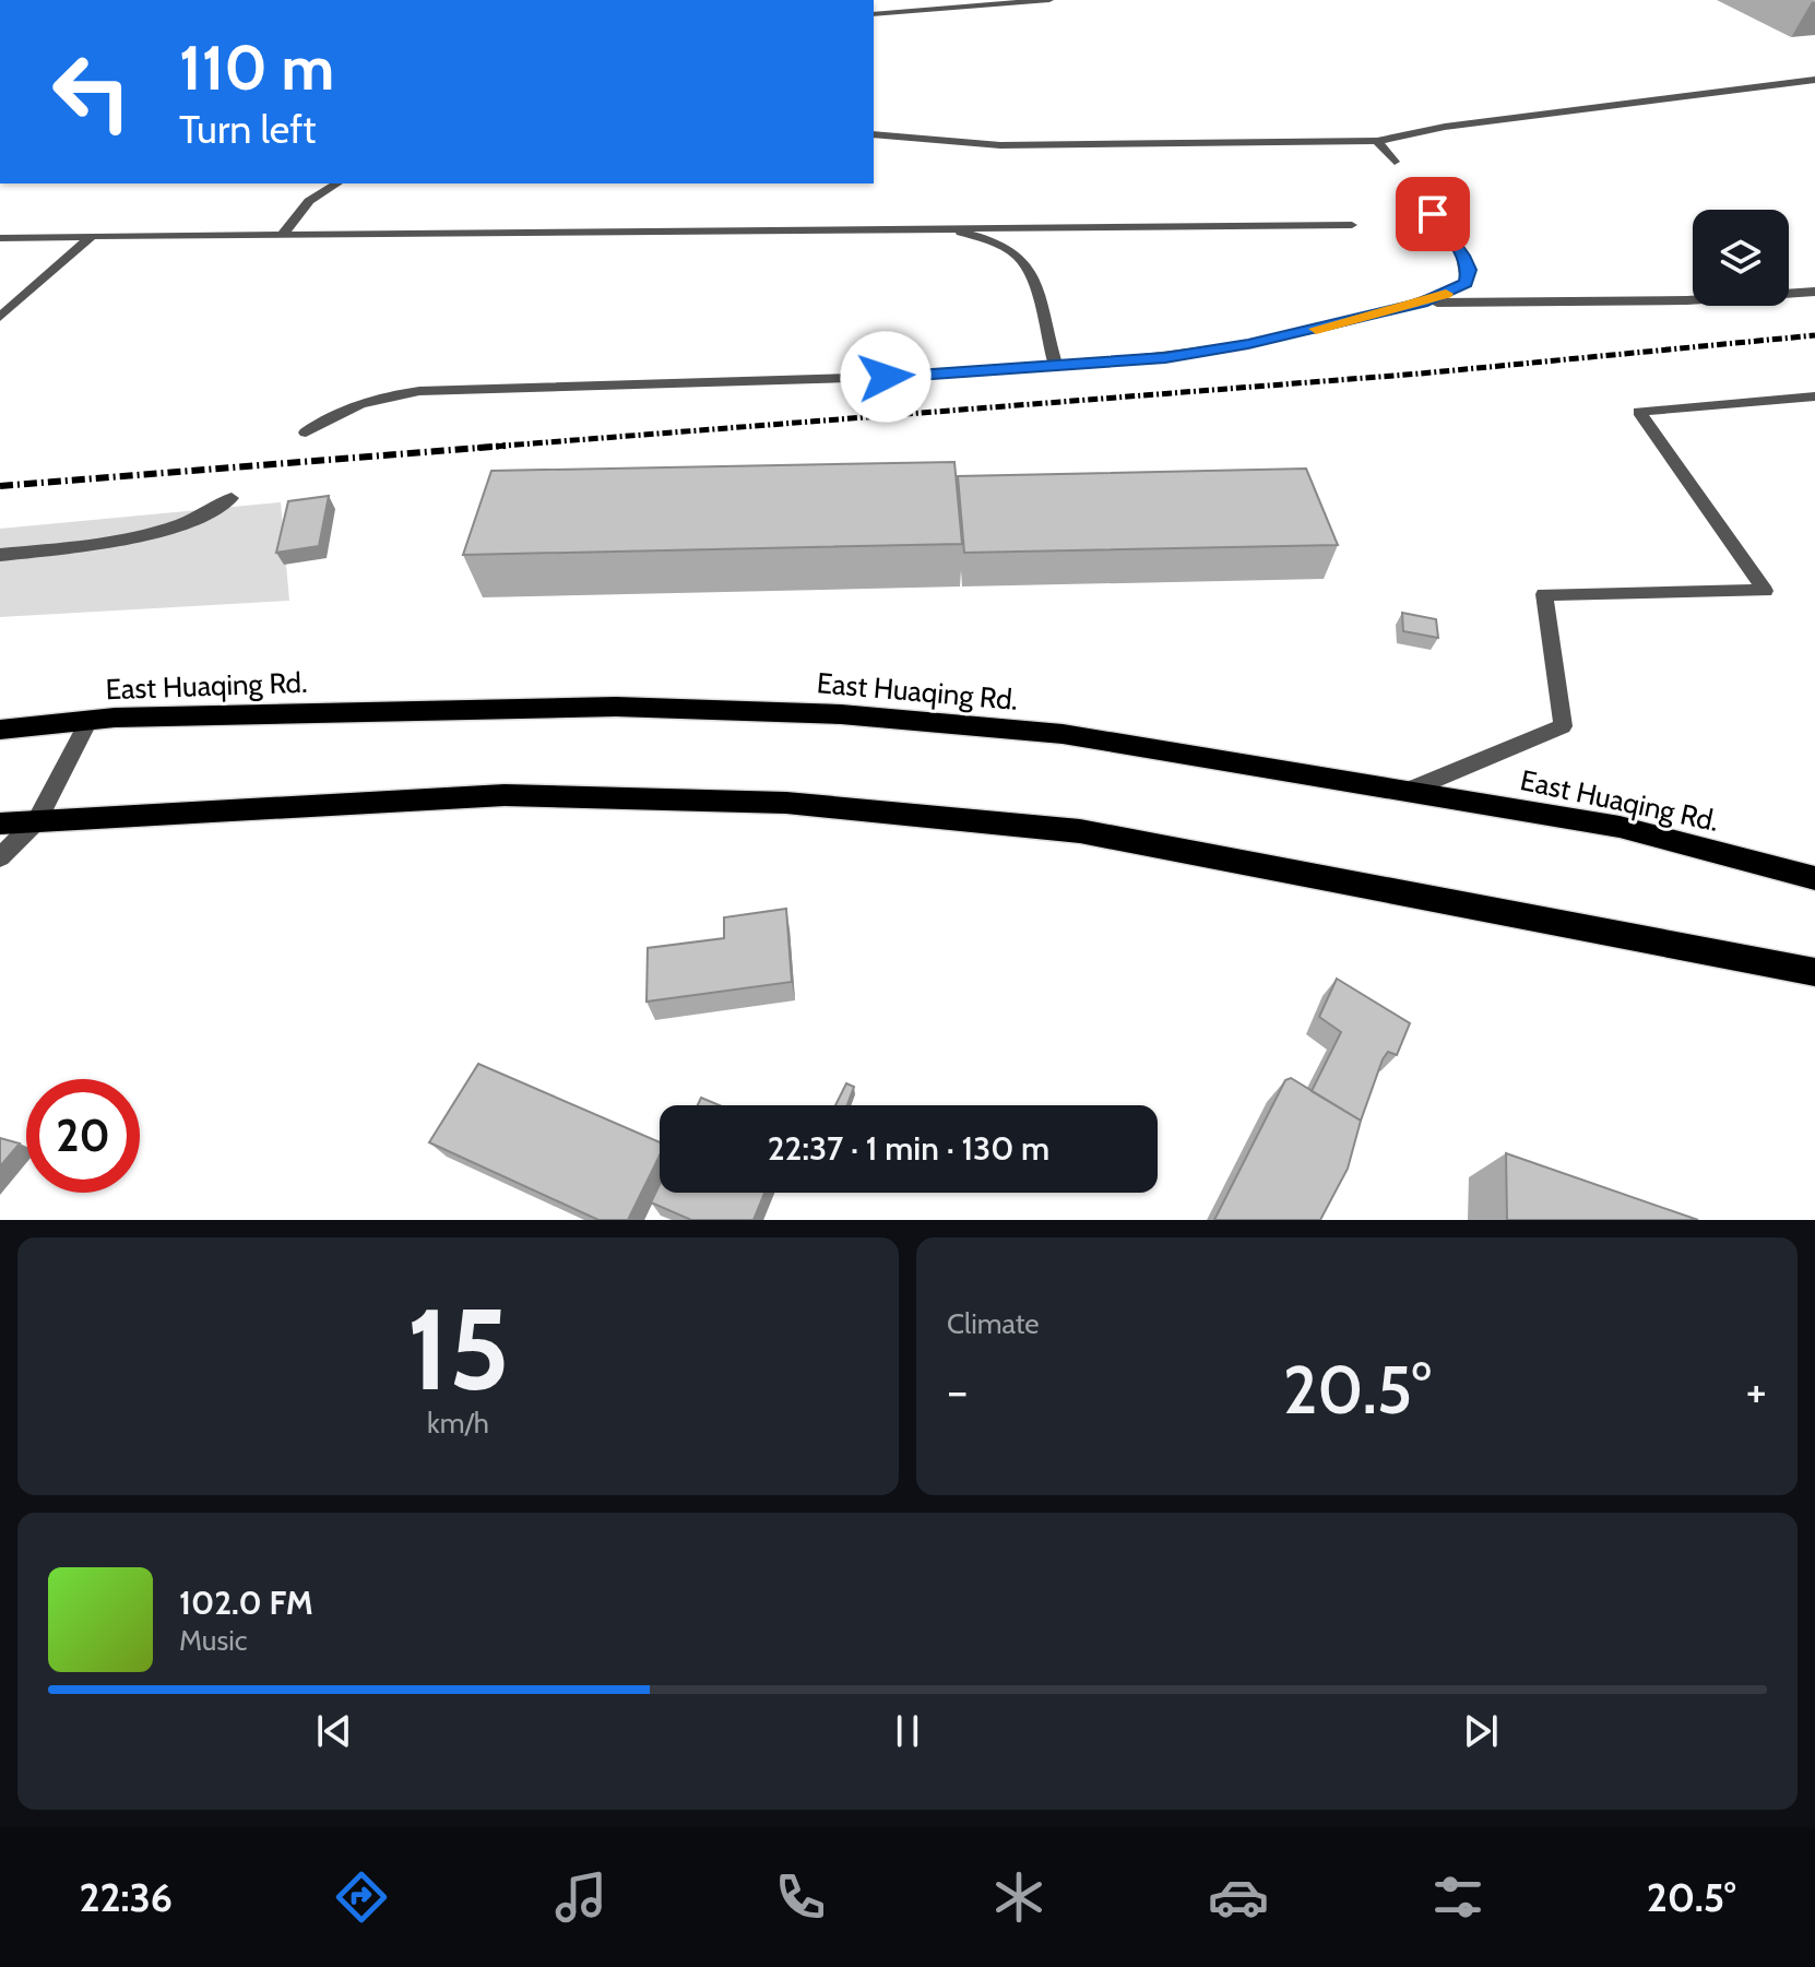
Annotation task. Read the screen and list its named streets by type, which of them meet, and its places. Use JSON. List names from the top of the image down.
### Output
{
  "streets": {
    "main road": ["East Huaqing Rd."]
  },
  "page": {
    "turn": ["110 m", "Turn left"],
    "limit": "20",
    "trip": "22:37 · 1 min · 130 m",
    "tile": [
      ["15", "km/h"],
      "Climate"
    ],
    "heat": ["−", "20.5°", "+"],
    "song": ["102.0 FM", "Music"],
    "tabs": ["22:36", "20.5°"]
  }
}
